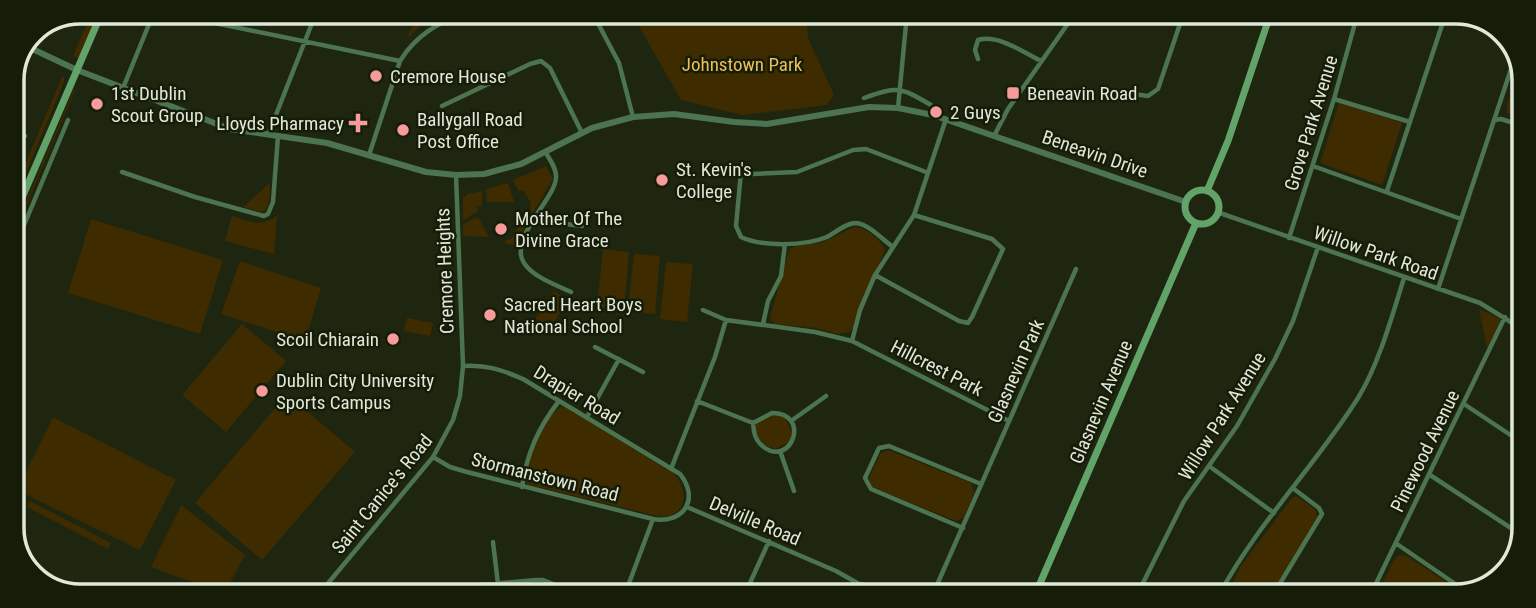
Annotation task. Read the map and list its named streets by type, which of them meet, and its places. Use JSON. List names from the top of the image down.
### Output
{
  "streets": {
    "main road": ["Glasnevin Avenue"],
    "street": [
      "Grove Park Avenue",
      "Beneavin Drive",
      "Willow Park Road",
      "Cremore Heights",
      "Hillcrest Park",
      "Glasnevin Park",
      "Drapier Road",
      "Willow Park Avenue",
      "Pinewood Avenue",
      "Stormanstown Road",
      "Saint Canice's Road",
      "Delville Road"
    ]
  },
  "crossings": [
    ["Grove Park Avenue", "Willow Park Road"],
    ["Beneavin Drive", "Willow Park Road"],
    ["Beneavin Drive", "Cremore Heights"],
    ["Beneavin Drive", "Glasnevin Avenue"],
    ["Willow Park Road", "Glasnevin Avenue"],
    ["Willow Park Road", "Willow Park Avenue"],
    ["Willow Park Road", "Pinewood Avenue"],
    ["Cremore Heights", "Drapier Road"],
    ["Cremore Heights", "Saint Canice's Road"],
    ["Hillcrest Park", "Glasnevin Park"],
    ["Drapier Road", "Saint Canice's Road"],
    ["Stormanstown Road", "Saint Canice's Road"]
  ],
  "parks": ["Johnstown Park"],
  "places": {
    "other": [
      "Cremore House",
      "1st Dublin Scout Group",
      "2 Guys",
      "Ballygall Road Post Office",
      "St. Kevin's College",
      "Mother Of The Divine Grace",
      "Sacred Heart Boys National School",
      "Scoil Chiarain",
      "Dublin City University Sports Campus"
    ],
    "transit": ["Beneavin Road"],
    "health": ["Lloyds Pharmacy"]
  }
}
